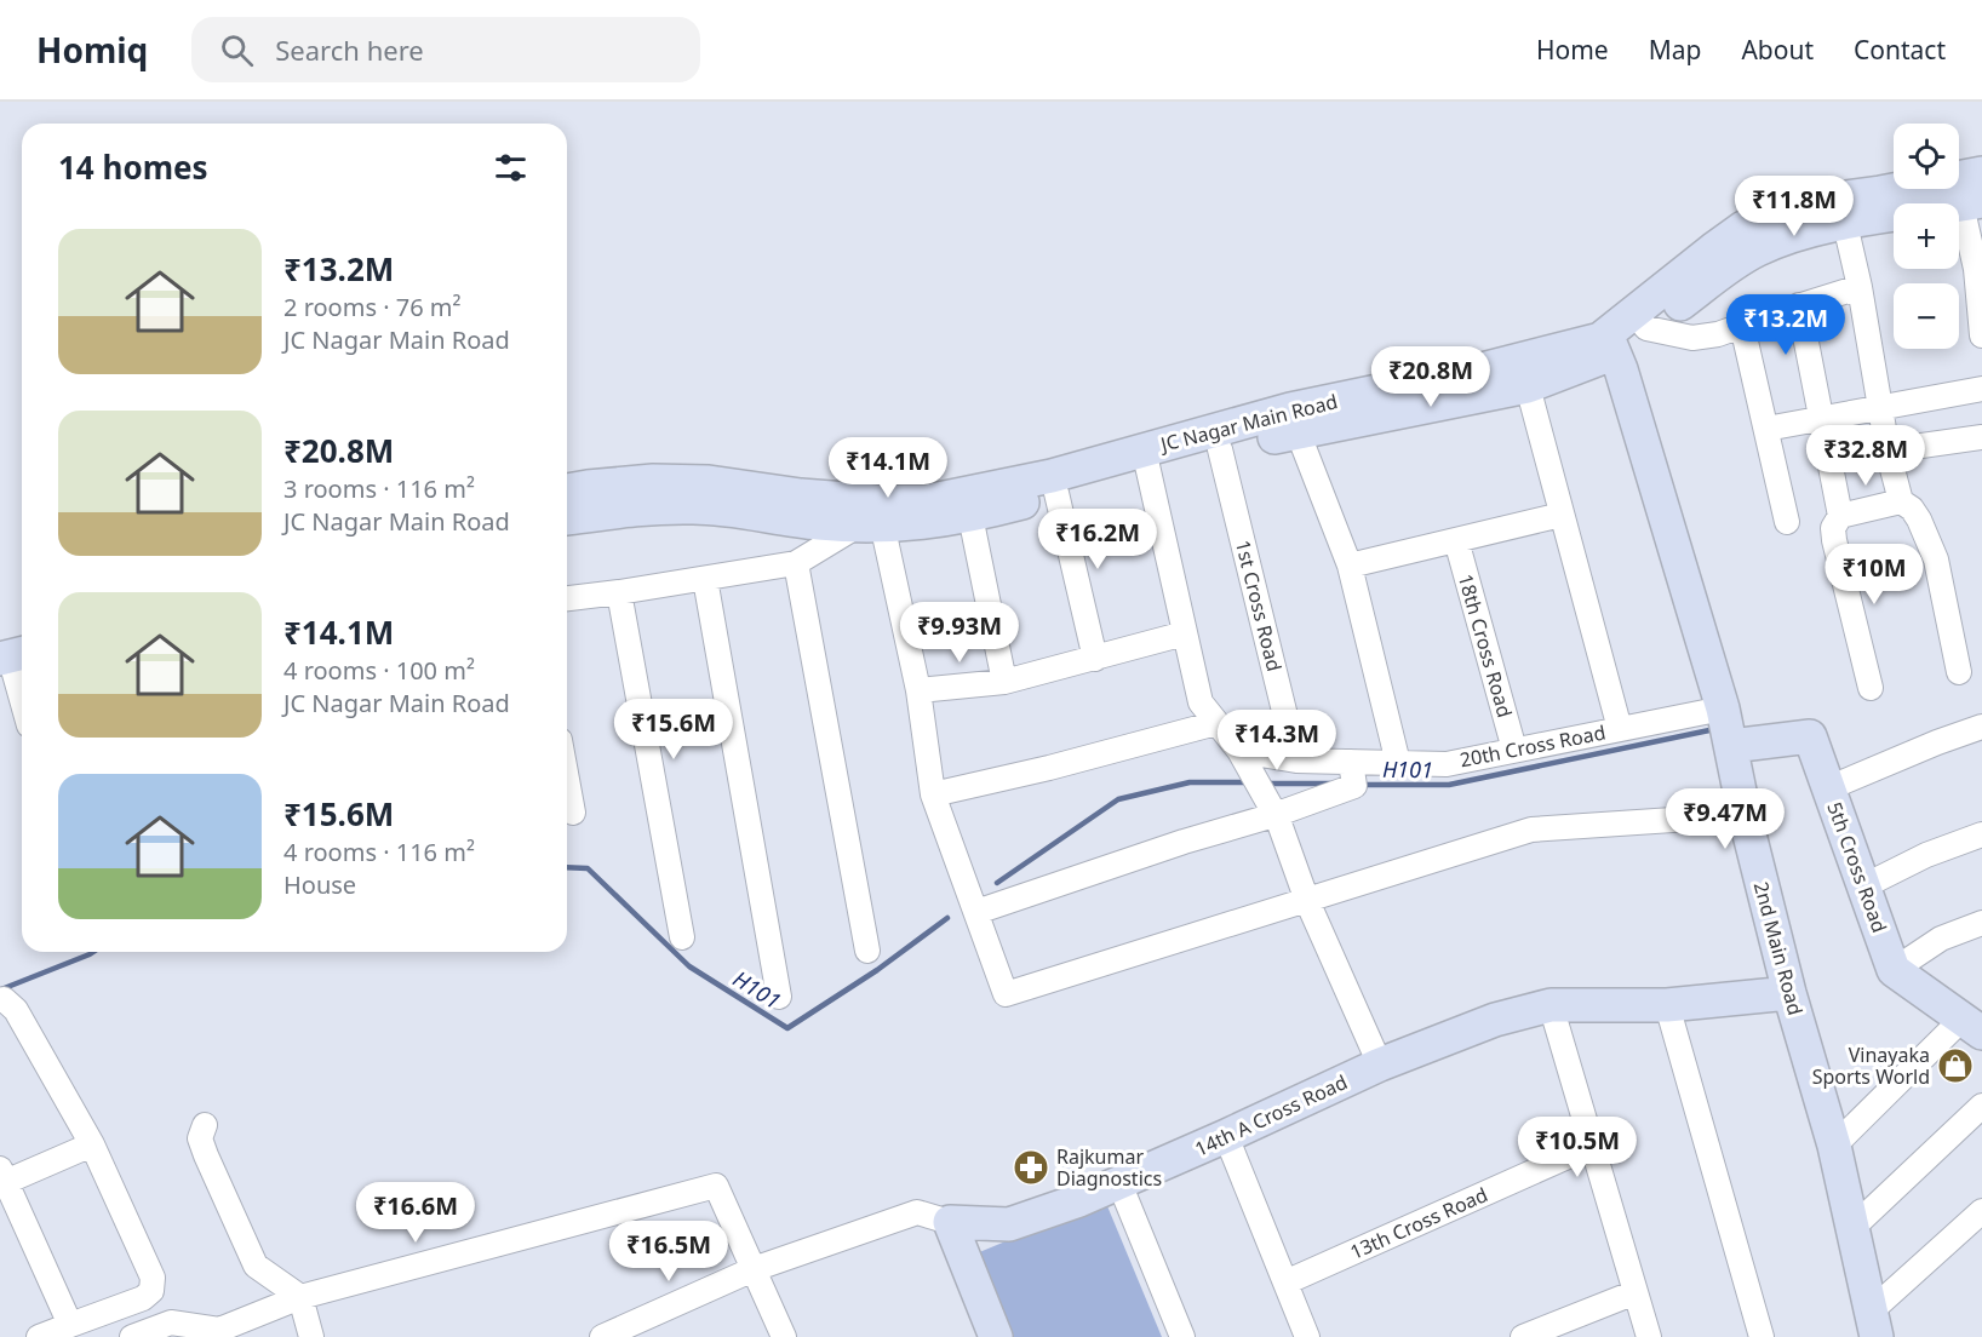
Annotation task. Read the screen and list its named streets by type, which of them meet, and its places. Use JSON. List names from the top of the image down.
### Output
{
  "streets": {
    "main road": [
      "JC Nagar Main Road",
      "5th Cross Road",
      "2nd Main Road",
      "14th A Cross Road"
    ],
    "street": [
      "1st Cross Road",
      "18th Cross Road",
      "20th Cross Road",
      "13th Cross Road"
    ]
  },
  "crossings": [
    ["JC Nagar Main Road", "1st Cross Road"],
    ["JC Nagar Main Road", "2nd Main Road"],
    ["1st Cross Road", "20th Cross Road"],
    ["18th Cross Road", "20th Cross Road"],
    ["20th Cross Road", "2nd Main Road"],
    ["5th Cross Road", "2nd Main Road"],
    ["2nd Main Road", "14th A Cross Road"]
  ],
  "water": ["H101"],
  "places": {
    "shop": ["Vinayaka Sports World"],
    "pharmacy": ["Rajkumar Diagnostics"]
  },
  "page": {
    "header": "Homiq",
    "search": "Search here",
    "nav": [
      "Home",
      "Map",
      "About",
      "Contact"
    ],
    "map_buttons": ["+", "−"],
    "heading": "14 homes",
    "price": [
      "₹11.8M",
      "₹13.2M",
      "₹20.8M",
      "₹32.8M",
      "₹14.1M",
      "₹16.2M",
      "₹10M",
      "₹9.93M",
      "₹15.6M",
      "₹14.3M",
      "₹9.47M",
      "₹10.5M",
      "₹16.6M",
      "₹16.5M"
    ],
    "list": [
      {
        "name": "₹13.2M",
        "note": "2 rooms · 76 m² · JC Nagar Main Road"
      },
      {
        "name": "₹20.8M",
        "note": "3 rooms · 116 m² · JC Nagar Main Road"
      },
      {
        "name": "₹14.1M",
        "note": "4 rooms · 100 m² · JC Nagar Main Road"
      },
      {
        "name": "₹15.6M",
        "note": "4 rooms · 116 m² · House"
      }
    ]
  }
}
